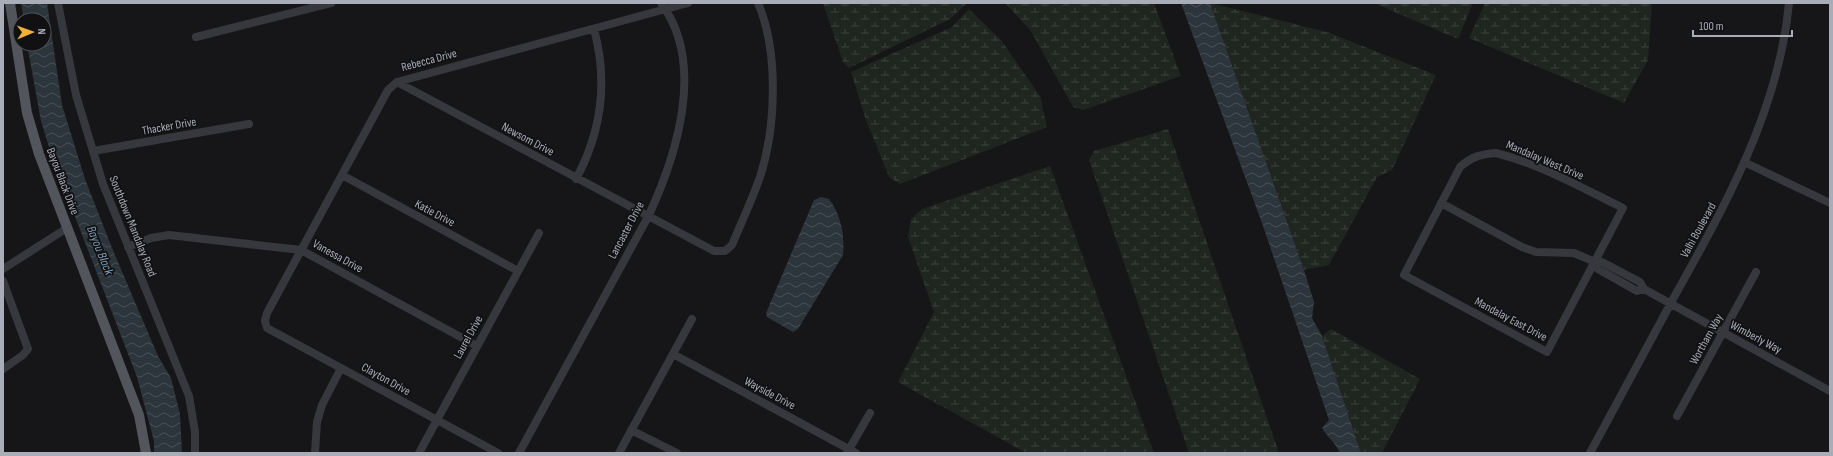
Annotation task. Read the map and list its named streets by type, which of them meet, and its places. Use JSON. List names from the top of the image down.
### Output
{
  "streets": {
    "main road": ["Bayou Black Drive"],
    "street": [
      "Rebecca Drive",
      "Thacker Drive",
      "Newsom Drive",
      "Mandalay West Drive",
      "Katie Drive",
      "Southdown Mandalay Road",
      "Lancaster Drive",
      "Valhi Boulevard",
      "Vanessa Drive",
      "Mandalay East Drive",
      "Laurel Drive",
      "Wimberly Way",
      "Wortham Way",
      "Clayton Drive",
      "Wayside Drive"
    ]
  },
  "crossings": [
    ["Rebecca Drive", "Newsom Drive"],
    ["Rebecca Drive", "Katie Drive"],
    ["Rebecca Drive", "Lancaster Drive"],
    ["Rebecca Drive", "Vanessa Drive"],
    ["Rebecca Drive", "Clayton Drive"],
    ["Thacker Drive", "Southdown Mandalay Road"],
    ["Newsom Drive", "Lancaster Drive"],
    ["Mandalay West Drive", "Mandalay East Drive"],
    ["Katie Drive", "Laurel Drive"],
    ["Southdown Mandalay Road", "Vanessa Drive"],
    ["Valhi Boulevard", "Wimberly Way"],
    ["Vanessa Drive", "Laurel Drive"],
    ["Mandalay East Drive", "Wimberly Way"],
    ["Laurel Drive", "Clayton Drive"],
    ["Wimberly Way", "Wortham Way"]
  ],
  "water": ["Bayou Black"],
  "scale_bar": "100 m",
  "north": "right"
}
